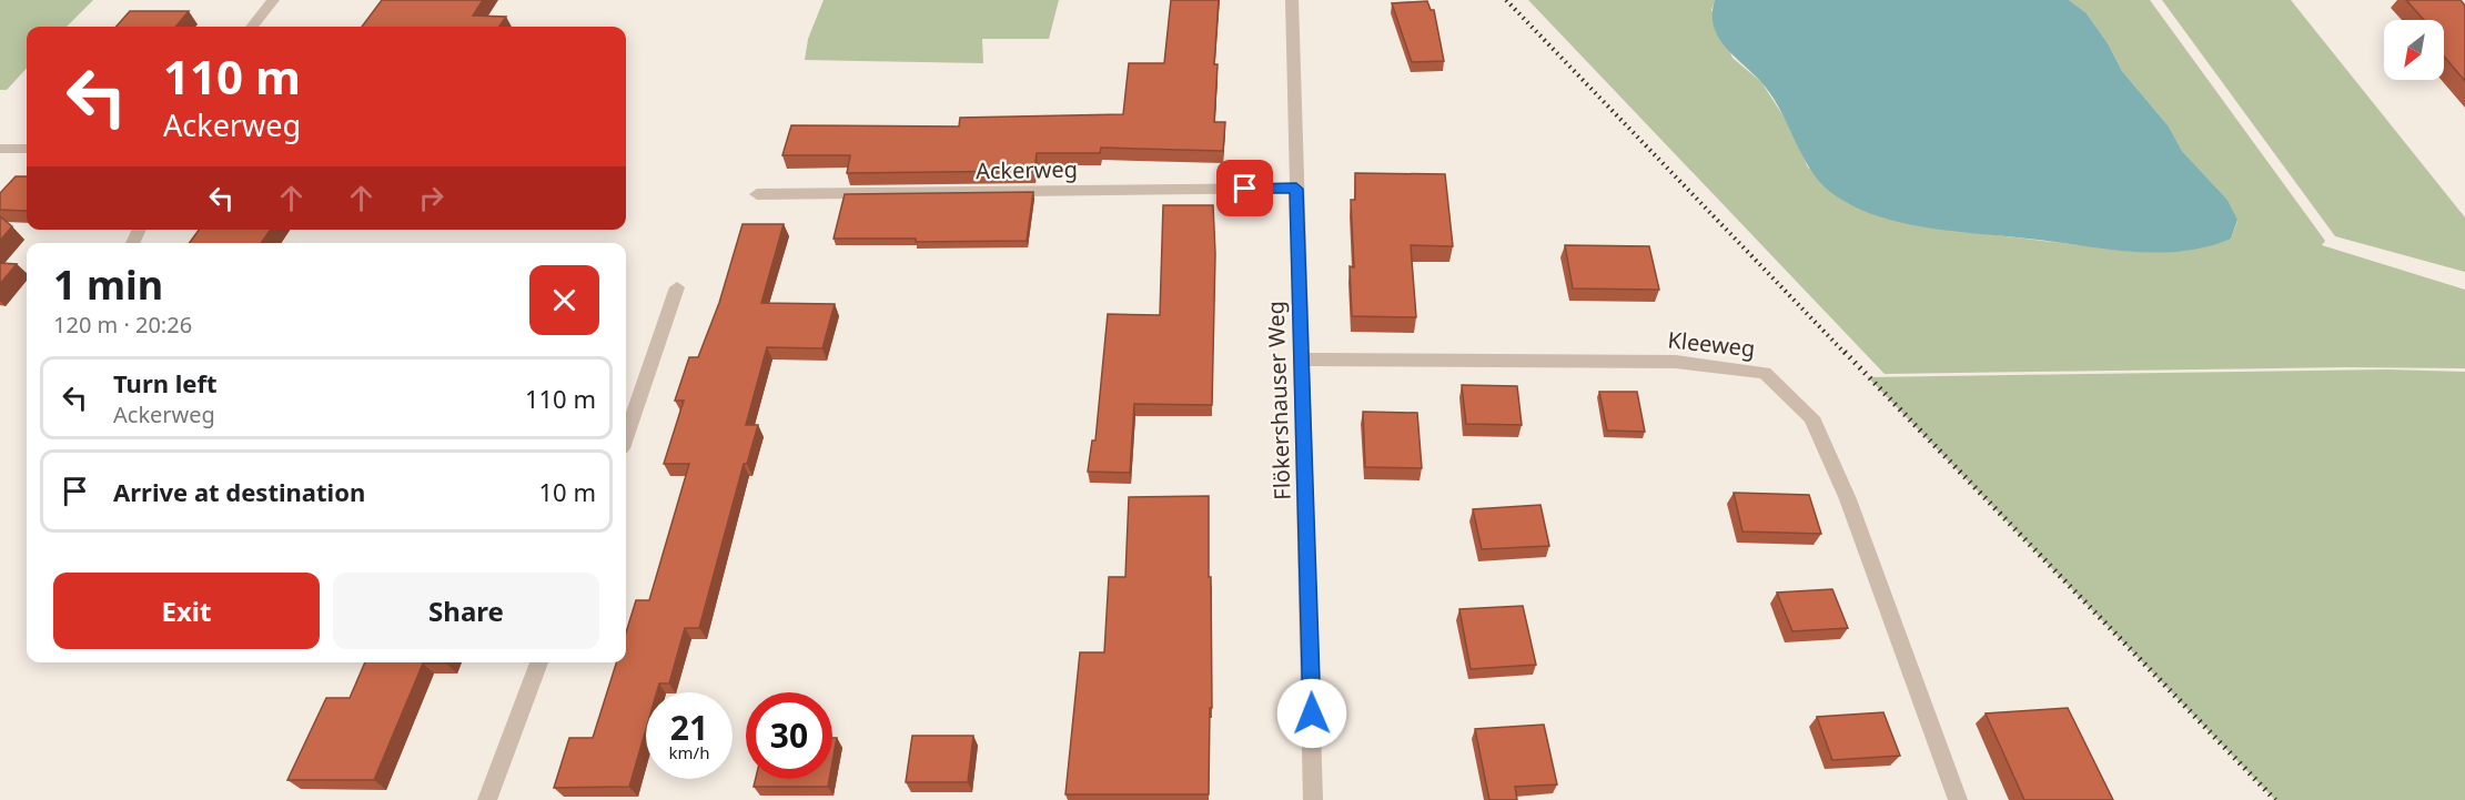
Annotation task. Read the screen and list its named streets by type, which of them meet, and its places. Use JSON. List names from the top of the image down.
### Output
{
  "streets": {
    "street": ["Ackerweg", "Kleeweg", "Flökershauser Weg"]
  },
  "crossings": [
    ["Ackerweg", "Flökershauser Weg"],
    ["Kleeweg", "Flökershauser Weg"]
  ],
  "north": "bottom left",
  "page": {
    "turn": ["110 m", "Ackerweg"],
    "heading": ["1 min", "120 m · 20:26"],
    "list": [
      {
        "name": "Turn left",
        "note": "Ackerweg",
        "value": "110 m"
      },
      {
        "name": "Arrive at destination",
        "value": "10 m"
      }
    ],
    "buttons": ["Exit", "Share"],
    "speed": "21 km/h",
    "limit": "30"
  }
}
